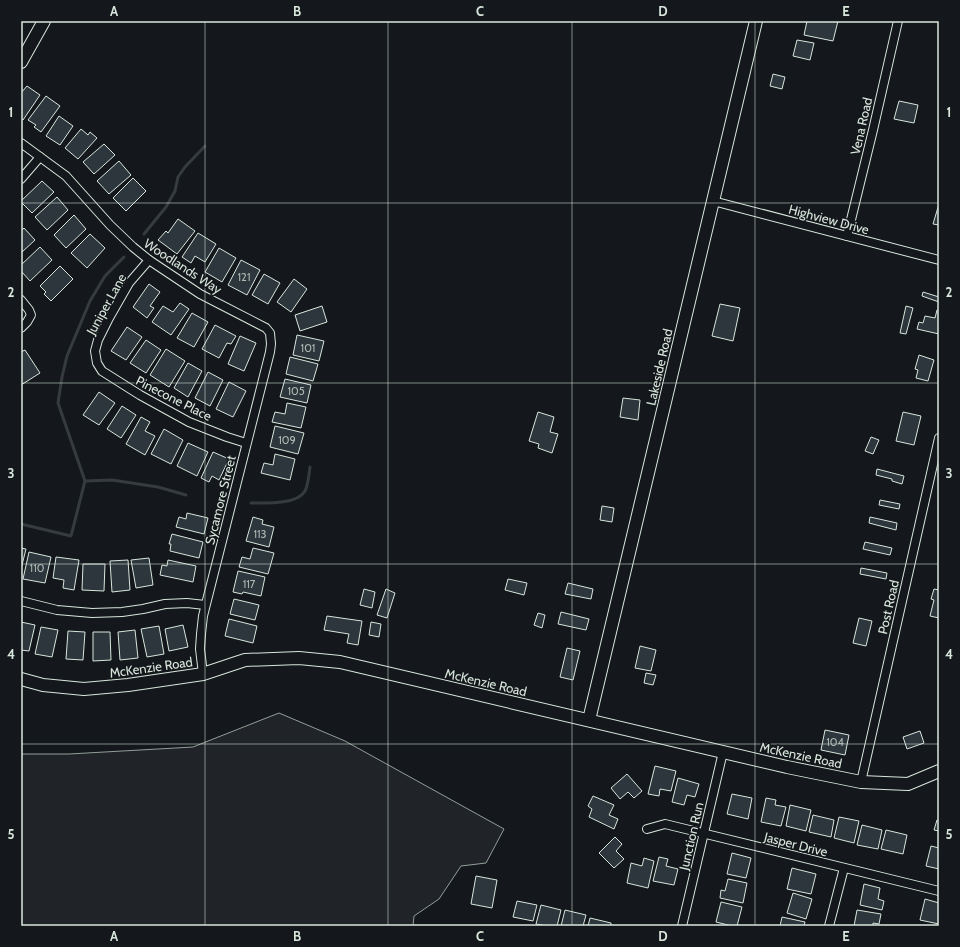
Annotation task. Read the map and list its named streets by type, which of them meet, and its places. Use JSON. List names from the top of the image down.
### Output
{
  "streets": {
    "street": [
      "Vena Road",
      "Highview Drive",
      "Woodlands Way",
      "Juniper Lane",
      "Lakeside Road",
      "Pinecone Place",
      "Sycamore Street",
      "Post Road",
      "McKenzie Road",
      "Junction Run",
      "Jasper Drive"
    ]
  },
  "crossings": [
    ["Vena Road", "Highview Drive"],
    ["Highview Drive", "Lakeside Road"],
    ["Woodlands Way", "Juniper Lane"],
    ["Woodlands Way", "Sycamore Street"],
    ["Juniper Lane", "Pinecone Place"],
    ["Lakeside Road", "McKenzie Road"],
    ["Pinecone Place", "Sycamore Street"],
    ["Sycamore Street", "McKenzie Road"],
    ["Post Road", "McKenzie Road"],
    ["McKenzie Road", "Junction Run"],
    ["Junction Run", "Jasper Drive"]
  ],
  "house_numbers": [
    "121",
    "101",
    "105",
    "109",
    "113",
    "110",
    "117",
    "104"
  ],
  "grid": {
    "columns": [
      "A",
      "B",
      "C",
      "D",
      "E"
    ],
    "rows": [
      "1",
      "2",
      "3",
      "4",
      "5"
    ]
  }
}
